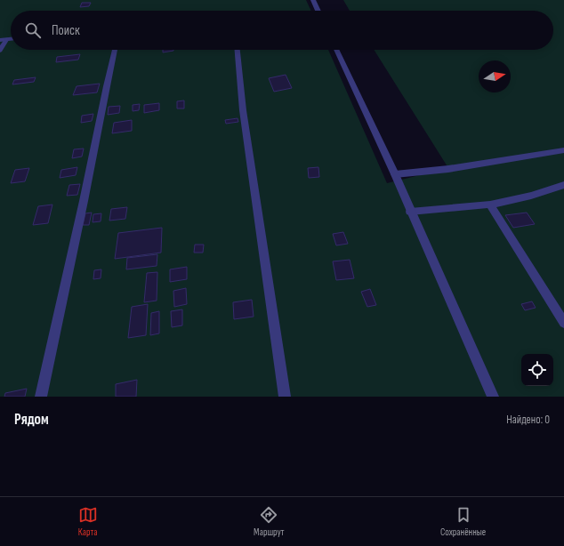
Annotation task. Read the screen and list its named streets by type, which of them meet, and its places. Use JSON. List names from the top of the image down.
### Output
{
  "north": "right",
  "page": {
    "search": "Поиск",
    "heading": ["Рядом", "Найдено: 0"],
    "nav": ["Карта", "Маршрут", "Сохранённые"]
  }
}
